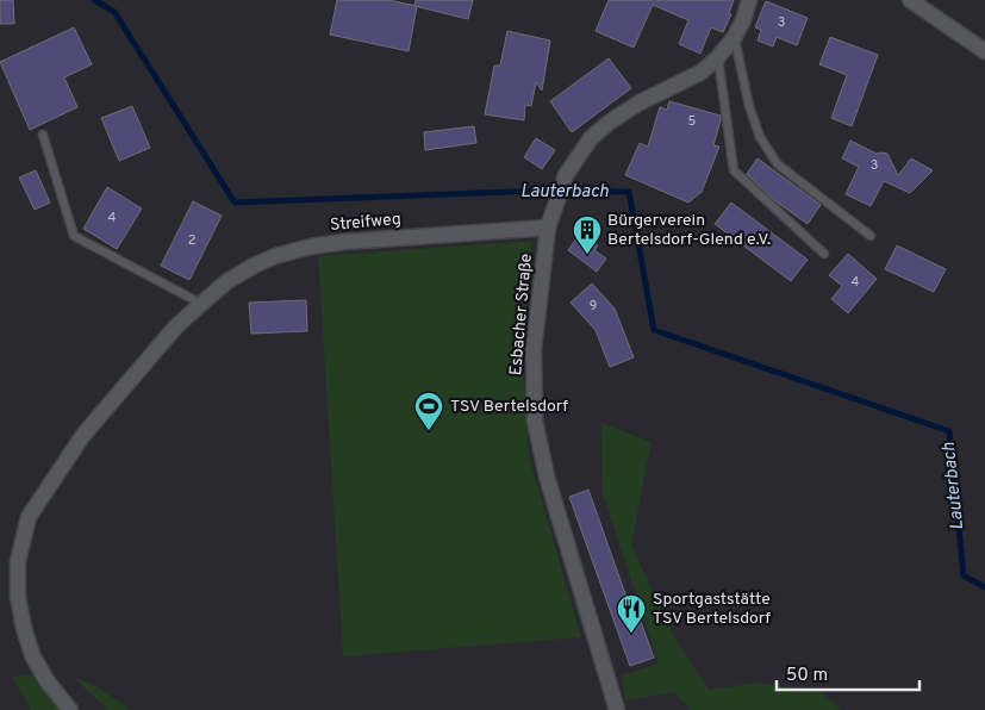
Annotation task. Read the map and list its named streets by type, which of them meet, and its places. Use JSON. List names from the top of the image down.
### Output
{
  "streets": {
    "street": ["Streifweg", "Esbacher Straße"]
  },
  "crossings": [
    ["Streifweg", "Esbacher Straße"]
  ],
  "water": ["Lauterbach"],
  "places": {
    "building": ["Bürgerverein Bertelsdorf-Glend e.V."],
    "sports": ["TSV Bertelsdorf"],
    "restaurant": ["Sportgaststätte TSV Bertelsdorf"]
  },
  "house_numbers": [
    "3",
    "5",
    "3",
    "4",
    "2",
    "4",
    "9"
  ],
  "scale_bar": "50 m"
}
